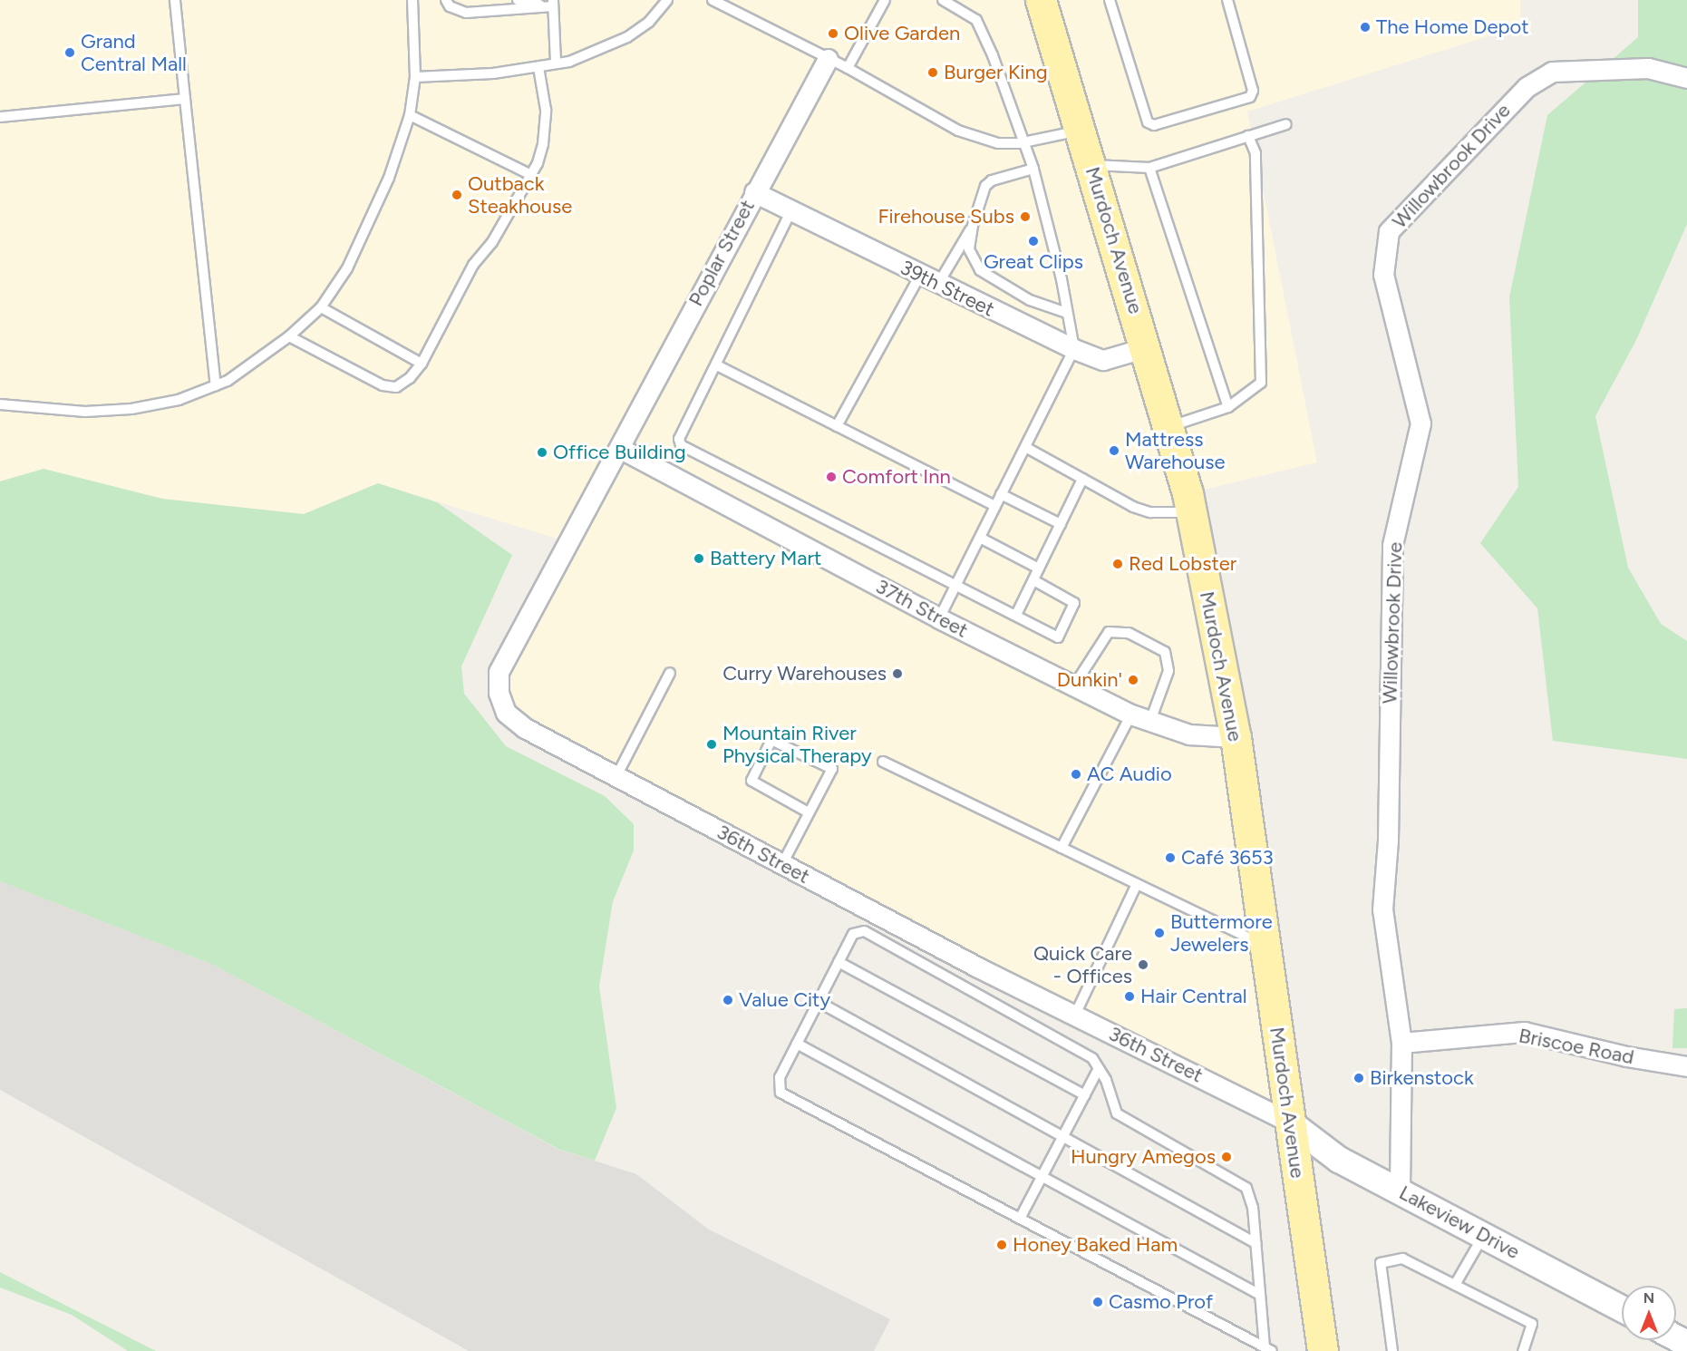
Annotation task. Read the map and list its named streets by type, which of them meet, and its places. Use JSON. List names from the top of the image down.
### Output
{
  "streets": {
    "main road": ["Murdoch Avenue"],
    "street": [
      "Willowbrook Drive",
      "Poplar Street",
      "39th Street",
      "37th Street",
      "36th Street",
      "Briscoe Road",
      "Lakeview Drive"
    ]
  },
  "crossings": [
    ["Willowbrook Drive", "Briscoe Road"],
    ["Willowbrook Drive", "Lakeview Drive"],
    ["Murdoch Avenue", "39th Street"],
    ["Murdoch Avenue", "37th Street"],
    ["Murdoch Avenue", "36th Street"],
    ["Murdoch Avenue", "Lakeview Drive"],
    ["Poplar Street", "39th Street"],
    ["Poplar Street", "37th Street"],
    ["Poplar Street", "36th Street"],
    ["37th Street", "36th Street"],
    ["36th Street", "Lakeview Drive"]
  ],
  "places": [
    "The Home Depot",
    "Olive Garden",
    "Grand Central Mall",
    "Burger King",
    "Outback Steakhouse",
    "Firehouse Subs",
    "Great Clips",
    "Mattress Warehouse",
    "Office Building",
    "Comfort Inn",
    "Battery Mart",
    "Red Lobster",
    "Curry Warehouses",
    "Dunkin'",
    "Mountain River Physical Therapy",
    "AC Audio",
    "Café 3653",
    "Buttermore Jewelers",
    "Quick Care - Offices",
    "Hair Central",
    "Value City",
    "Birkenstock",
    "Hungry Amegos",
    "Honey Baked Ham",
    "Casmo Prof"
  ],
  "north": "top"
}
